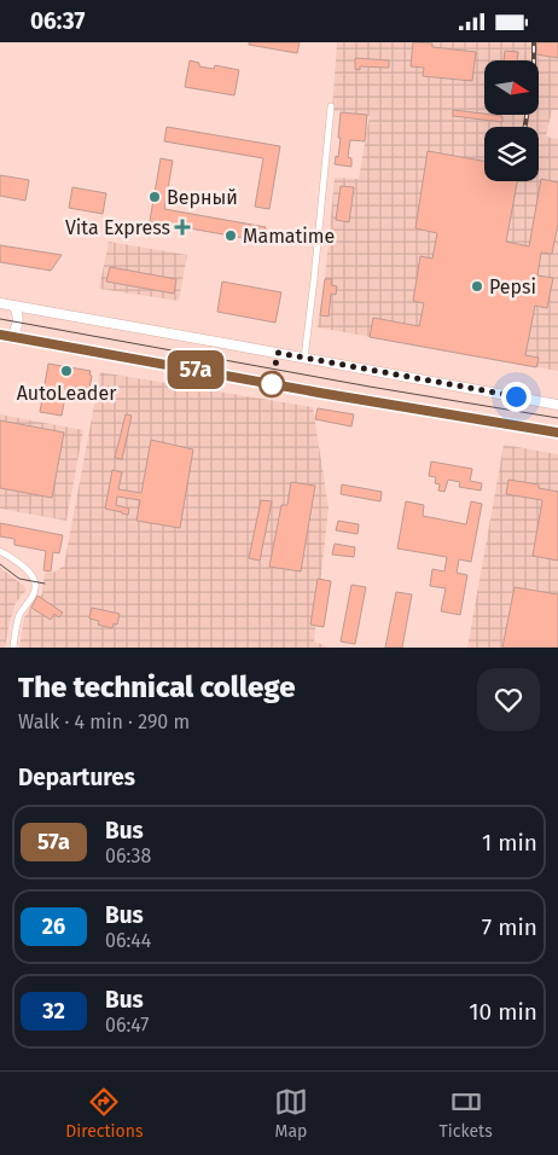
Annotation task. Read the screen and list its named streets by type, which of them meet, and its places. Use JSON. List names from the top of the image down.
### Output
{
  "places": {
    "other": [
      "Верный",
      "Mamatime",
      "Pepsi",
      "AutoLeader"
    ],
    "health": ["Vita Express"]
  },
  "lines": ["bus line 57а"],
  "north": "right",
  "page": {
    "status": "06:37",
    "on_map": "57а",
    "heading": [
      ["The technical college", "Walk · 4 min · 290 m"],
      "Departures"
    ],
    "list": [
      {
        "mark": "57а",
        "name": "Bus",
        "note": "06:38",
        "value": "1 min"
      },
      {
        "mark": "26",
        "name": "Bus",
        "note": "06:44",
        "value": "7 min"
      },
      {
        "mark": "32",
        "name": "Bus",
        "note": "06:47",
        "value": "10 min"
      }
    ],
    "tabs": ["Directions", "Map", "Tickets"]
  }
}
